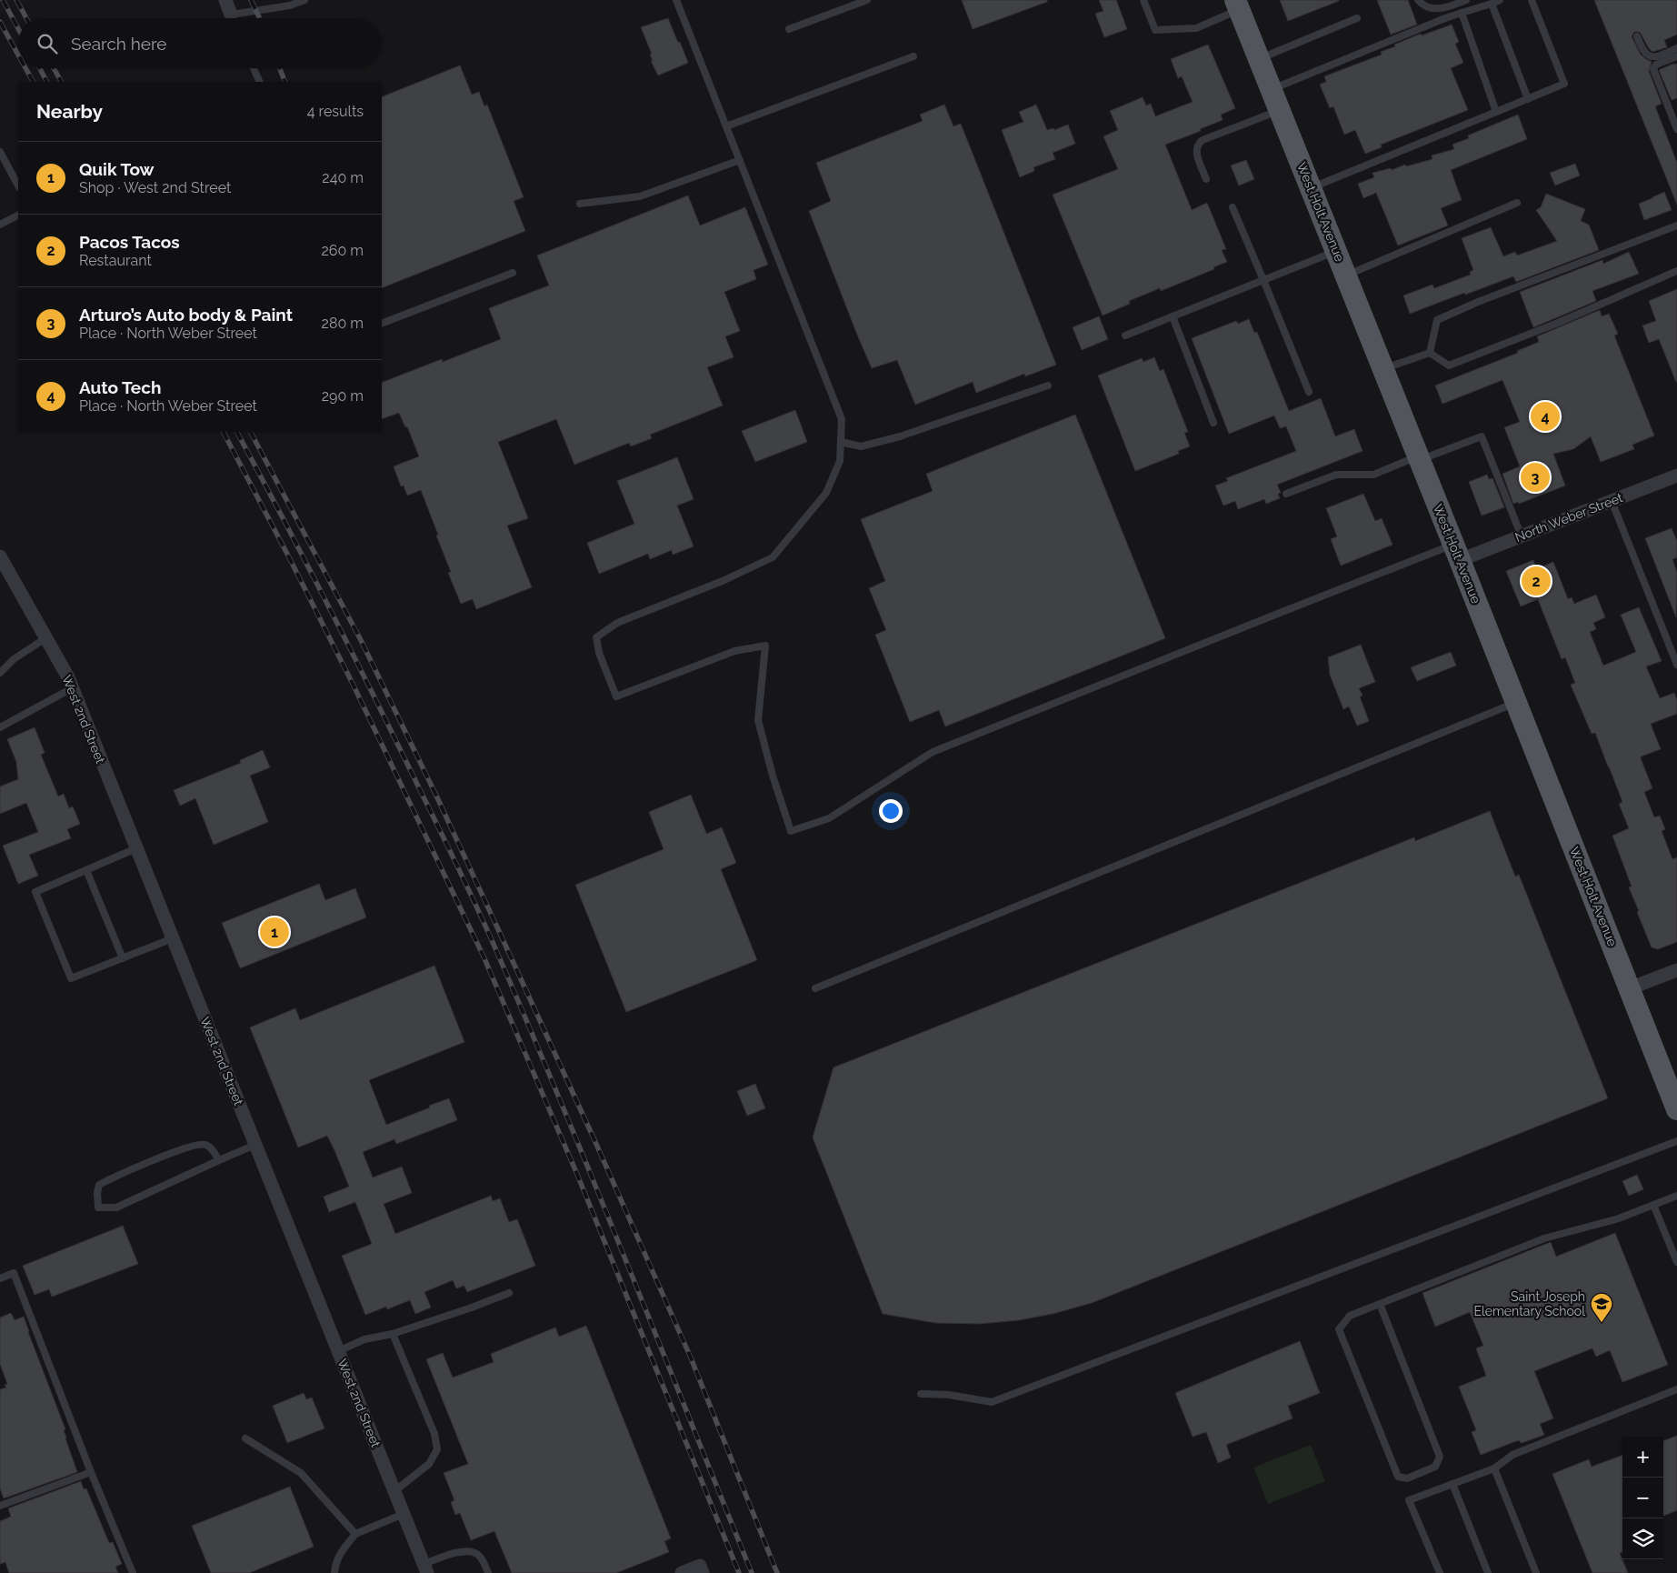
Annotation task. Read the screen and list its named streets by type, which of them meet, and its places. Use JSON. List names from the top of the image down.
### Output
{
  "streets": {
    "main road": ["West Holt Avenue"],
    "street": ["North Weber Street", "West 2nd Street"]
  },
  "crossings": [
    ["West Holt Avenue", "North Weber Street"]
  ],
  "places": {
    "school or university": ["Saint Joseph Elementary School"]
  },
  "page": {
    "search": "Search here",
    "heading": ["Nearby", "4 results"],
    "list": [
      {
        "mark": "1",
        "name": "Quik Tow",
        "note": "Shop · West 2nd Street",
        "value": "240 m"
      },
      {
        "mark": "2",
        "name": "Pacos Tacos",
        "note": "Restaurant",
        "value": "260 m"
      },
      {
        "mark": "3",
        "name": "Arturo’s Auto body & Paint",
        "note": "Place · North Weber Street",
        "value": "280 m"
      },
      {
        "mark": "4",
        "name": "Auto Tech",
        "note": "Place · North Weber Street",
        "value": "290 m"
      }
    ],
    "pins": [
      "4",
      "3",
      "2",
      "1"
    ],
    "map_buttons": ["+", "−"]
  }
}
